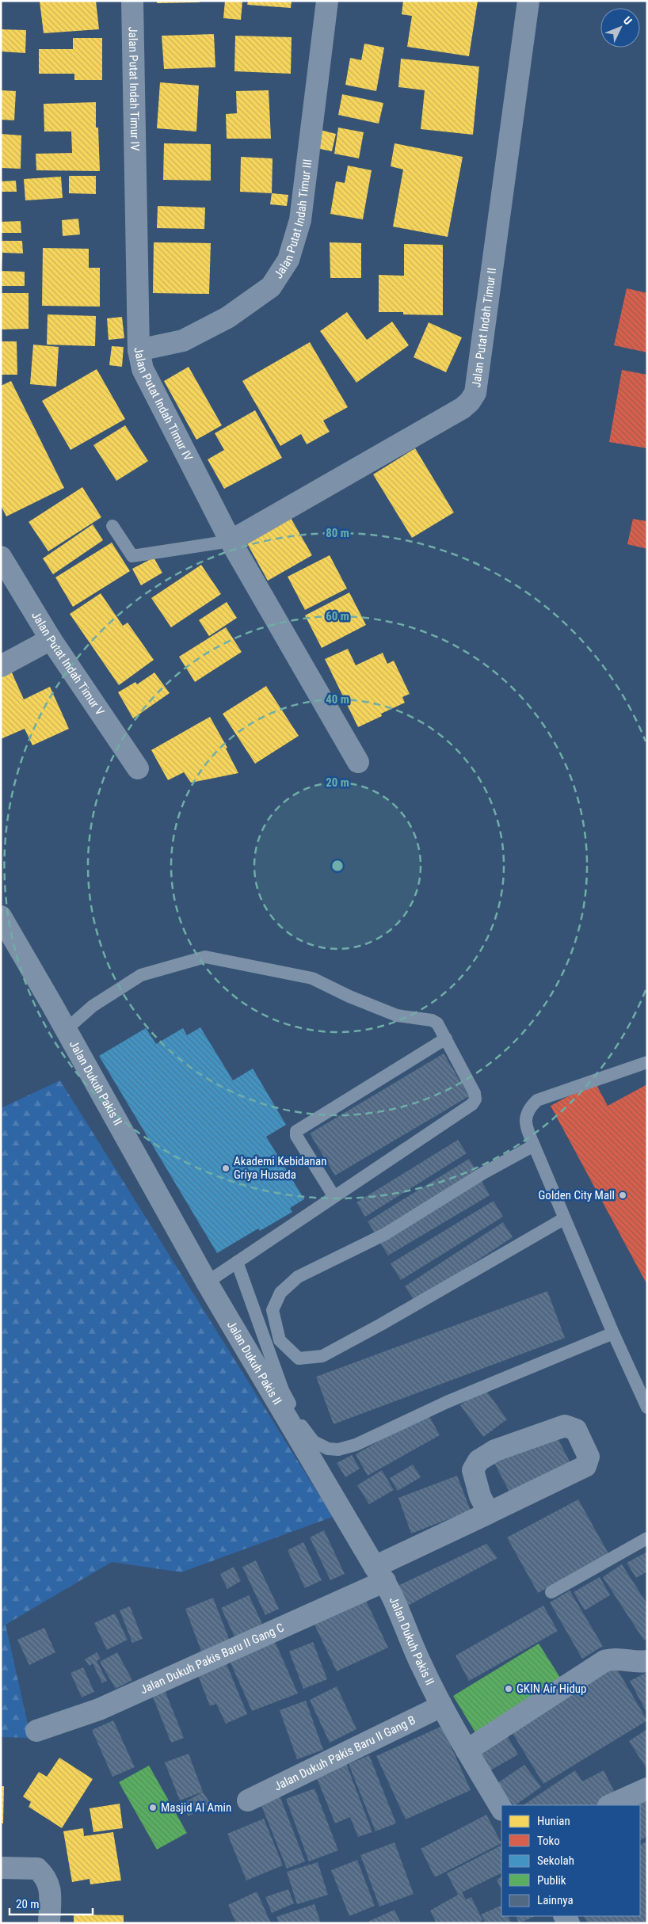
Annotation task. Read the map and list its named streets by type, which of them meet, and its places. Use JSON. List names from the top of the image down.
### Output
{
  "streets": {
    "street": [
      "Jalan Putat Indah Timur IV",
      "Jalan Putat Indah Timur III",
      "Jalan Putat Indah Timur II",
      "Jalan Putat Indah Timur V",
      "Jalan Dukuh Pakis II",
      "Jalan Dukuh Pakis Baru II Gang C",
      "Jalan Dukuh Pakis Baru II Gang B"
    ]
  },
  "crossings": [
    ["Jalan Putat Indah Timur IV", "Jalan Putat Indah Timur III"],
    ["Jalan Putat Indah Timur IV", "Jalan Putat Indah Timur II"],
    ["Jalan Dukuh Pakis II", "Jalan Dukuh Pakis Baru II Gang C"],
    ["Jalan Dukuh Pakis II", "Jalan Dukuh Pakis Baru II Gang B"]
  ],
  "places": [
    "Akademi Kebidanan Griya Husada",
    "Golden City Mall",
    "GKIN Air Hidup",
    "Masjid Al Amin"
  ],
  "legend": [
    "Hunian",
    "Toko",
    "Sekolah",
    "Publik",
    "Lainnya"
  ],
  "scale_bar": "20 m",
  "north": "top right",
  "rings": [
    "80 m",
    "60 m",
    "40 m",
    "20 m"
  ]
}
